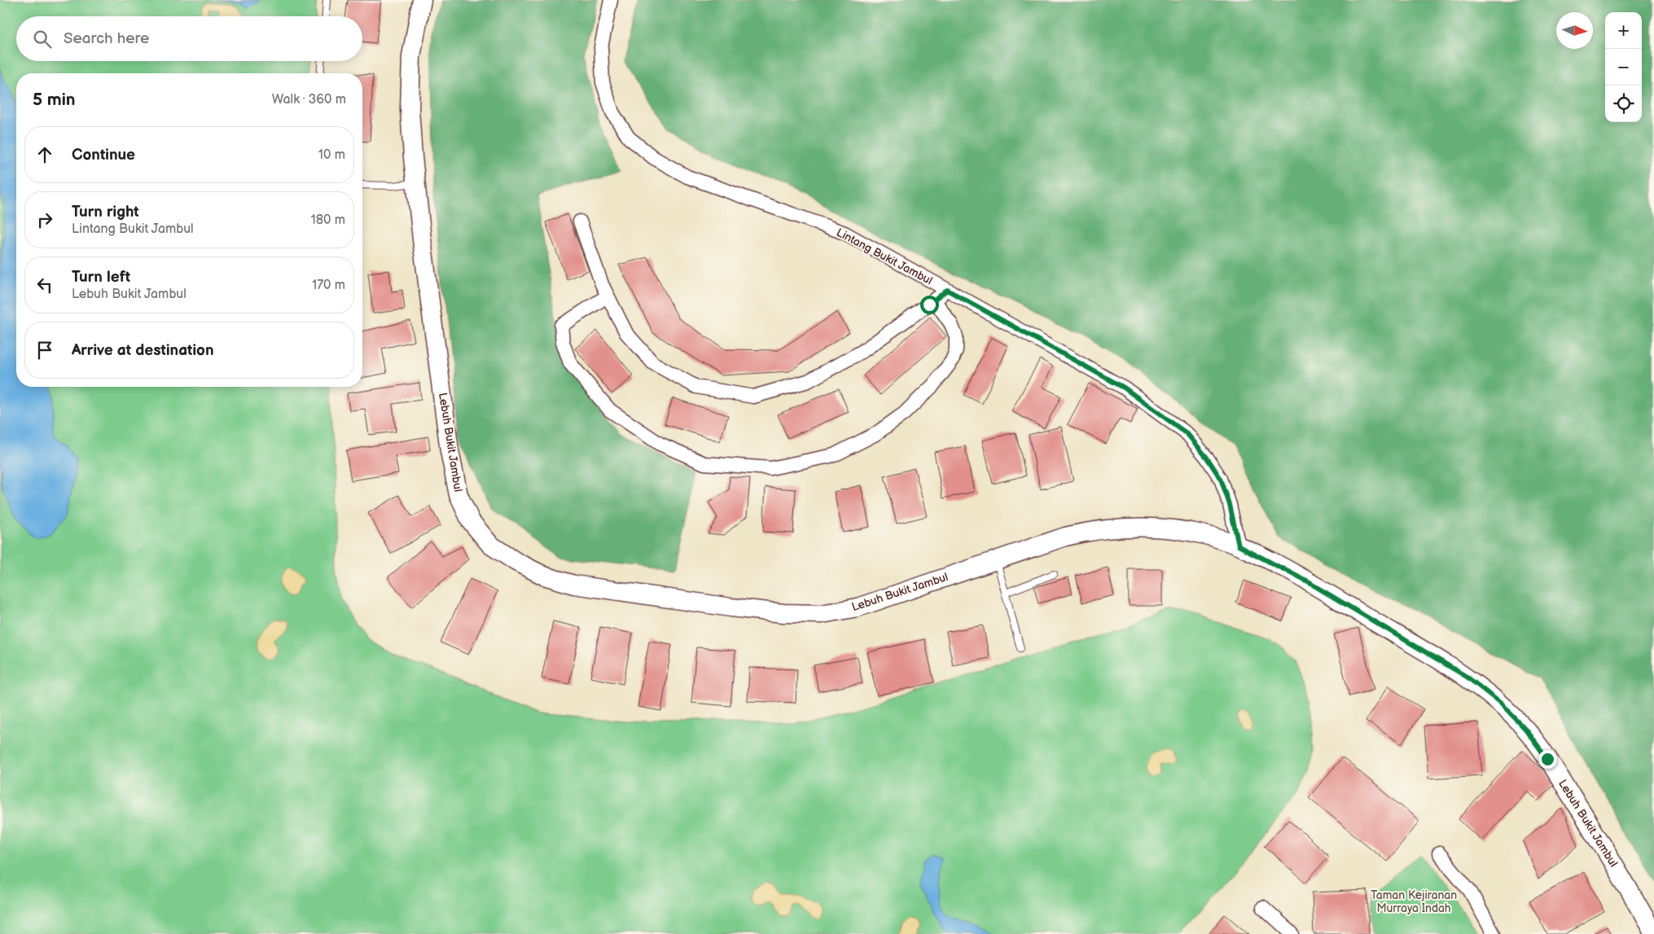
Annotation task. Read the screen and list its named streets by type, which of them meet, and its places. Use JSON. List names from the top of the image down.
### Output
{
  "streets": {
    "main road": ["Lebuh Bukit Jambul"],
    "street": ["Lintang Bukit Jambul"]
  },
  "crossings": [
    ["Lintang Bukit Jambul", "Lebuh Bukit Jambul"]
  ],
  "parks": ["Taman Kejiranan Murraya Indah"],
  "north": "right",
  "page": {
    "map_buttons": ["+", "−"],
    "search": "Search here",
    "heading": ["5 min", "Walk · 360 m"],
    "list": [
      ["Continue", "10 m"],
      ["Turn right", "Lintang Bukit Jambul", "180 m"],
      ["Turn left", "Lebuh Bukit Jambul", "170 m"],
      "Arrive at destination"
    ]
  }
}
